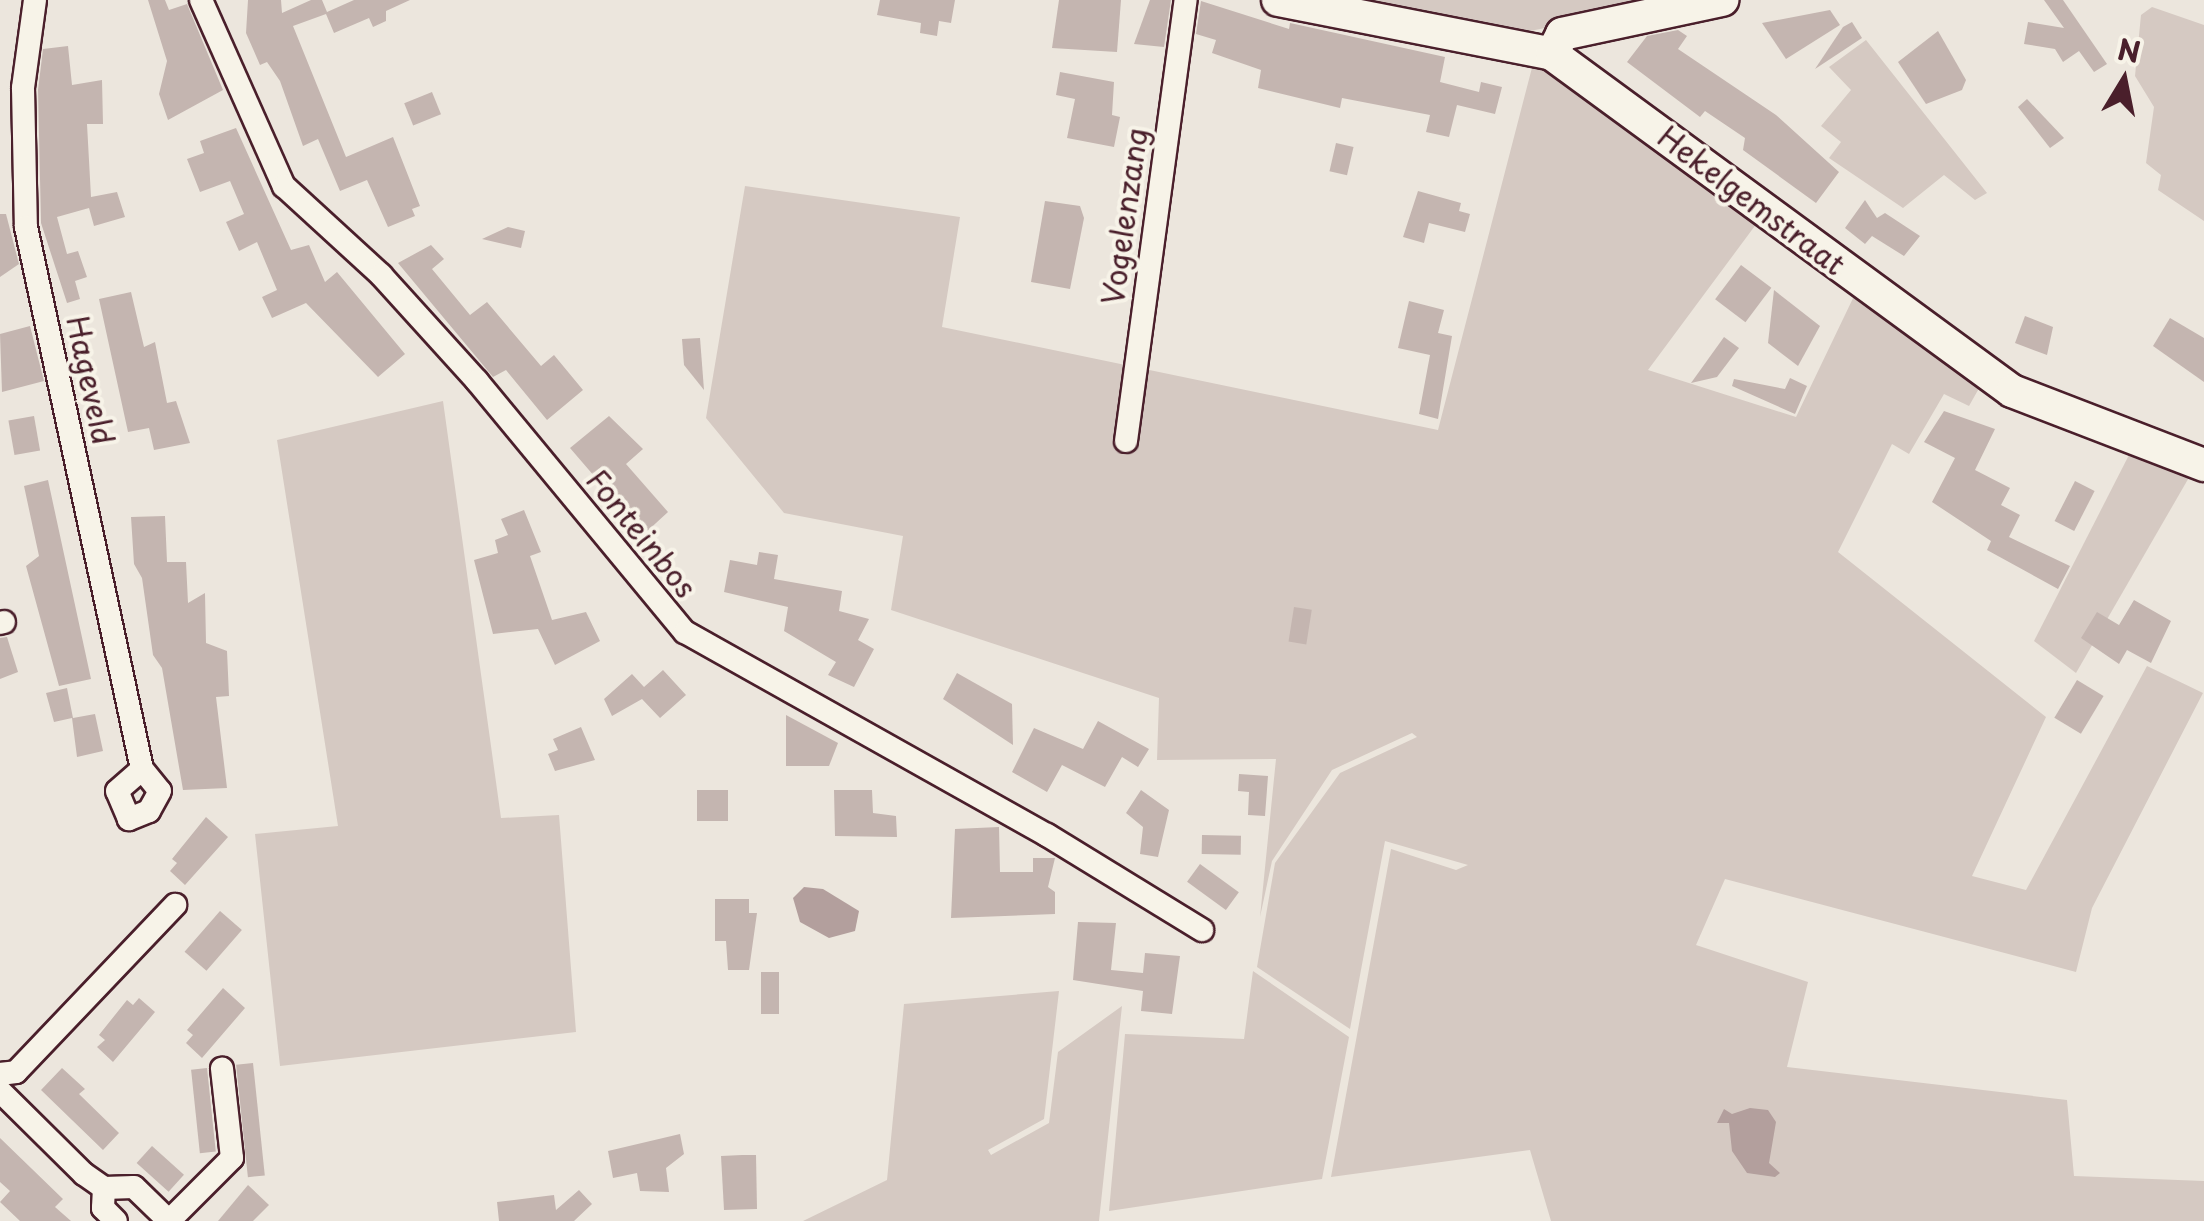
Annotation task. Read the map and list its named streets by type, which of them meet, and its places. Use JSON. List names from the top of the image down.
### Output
{
  "streets": {
    "street": [
      "Hekelgemstraat",
      "Vogelenzang",
      "Hageveld",
      "Fonteinbos"
    ]
  },
  "north": "top"
}
